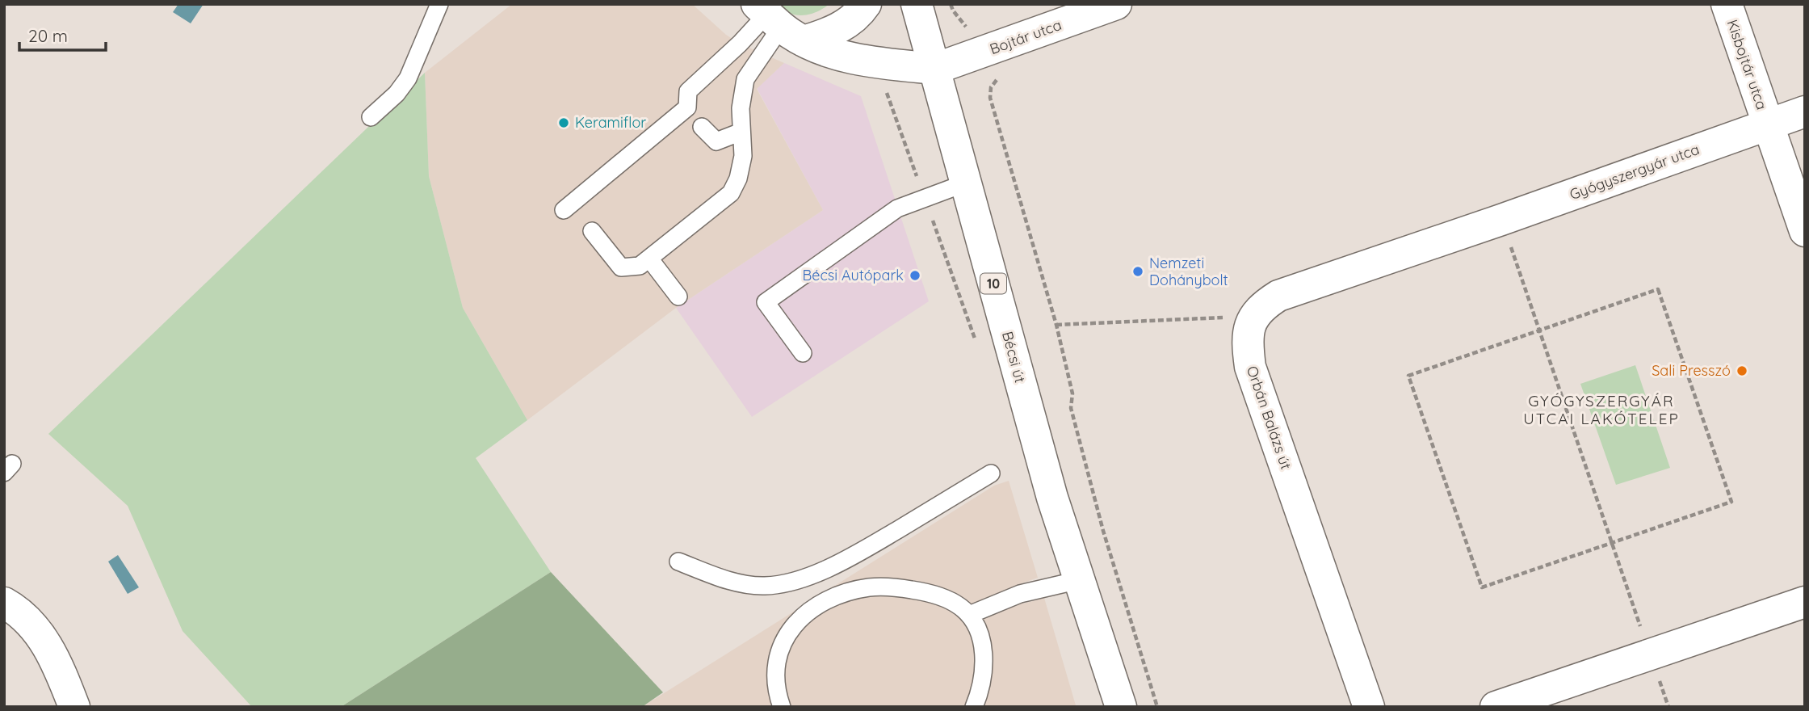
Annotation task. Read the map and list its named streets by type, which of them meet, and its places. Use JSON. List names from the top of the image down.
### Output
{
  "streets": {
    "street": [
      "Bojtár utca",
      "Kisbojtár utca",
      "Gyógyszergyár utca",
      "10",
      "Bécsi út",
      "Orbán Balázs út"
    ]
  },
  "crossings": [
    ["Bojtár utca", "Bécsi út"],
    ["Kisbojtár utca", "Gyógyszergyár utca"]
  ],
  "districts": ["GYÓGYSZERGYÁR UTCAI LAKÓTELEP"],
  "places": [
    "Keramiflor",
    "Nemzeti Dohánybolt",
    "Bécsi Autópark",
    "Sali Presszó"
  ],
  "scale_bar": "20 m"
}
